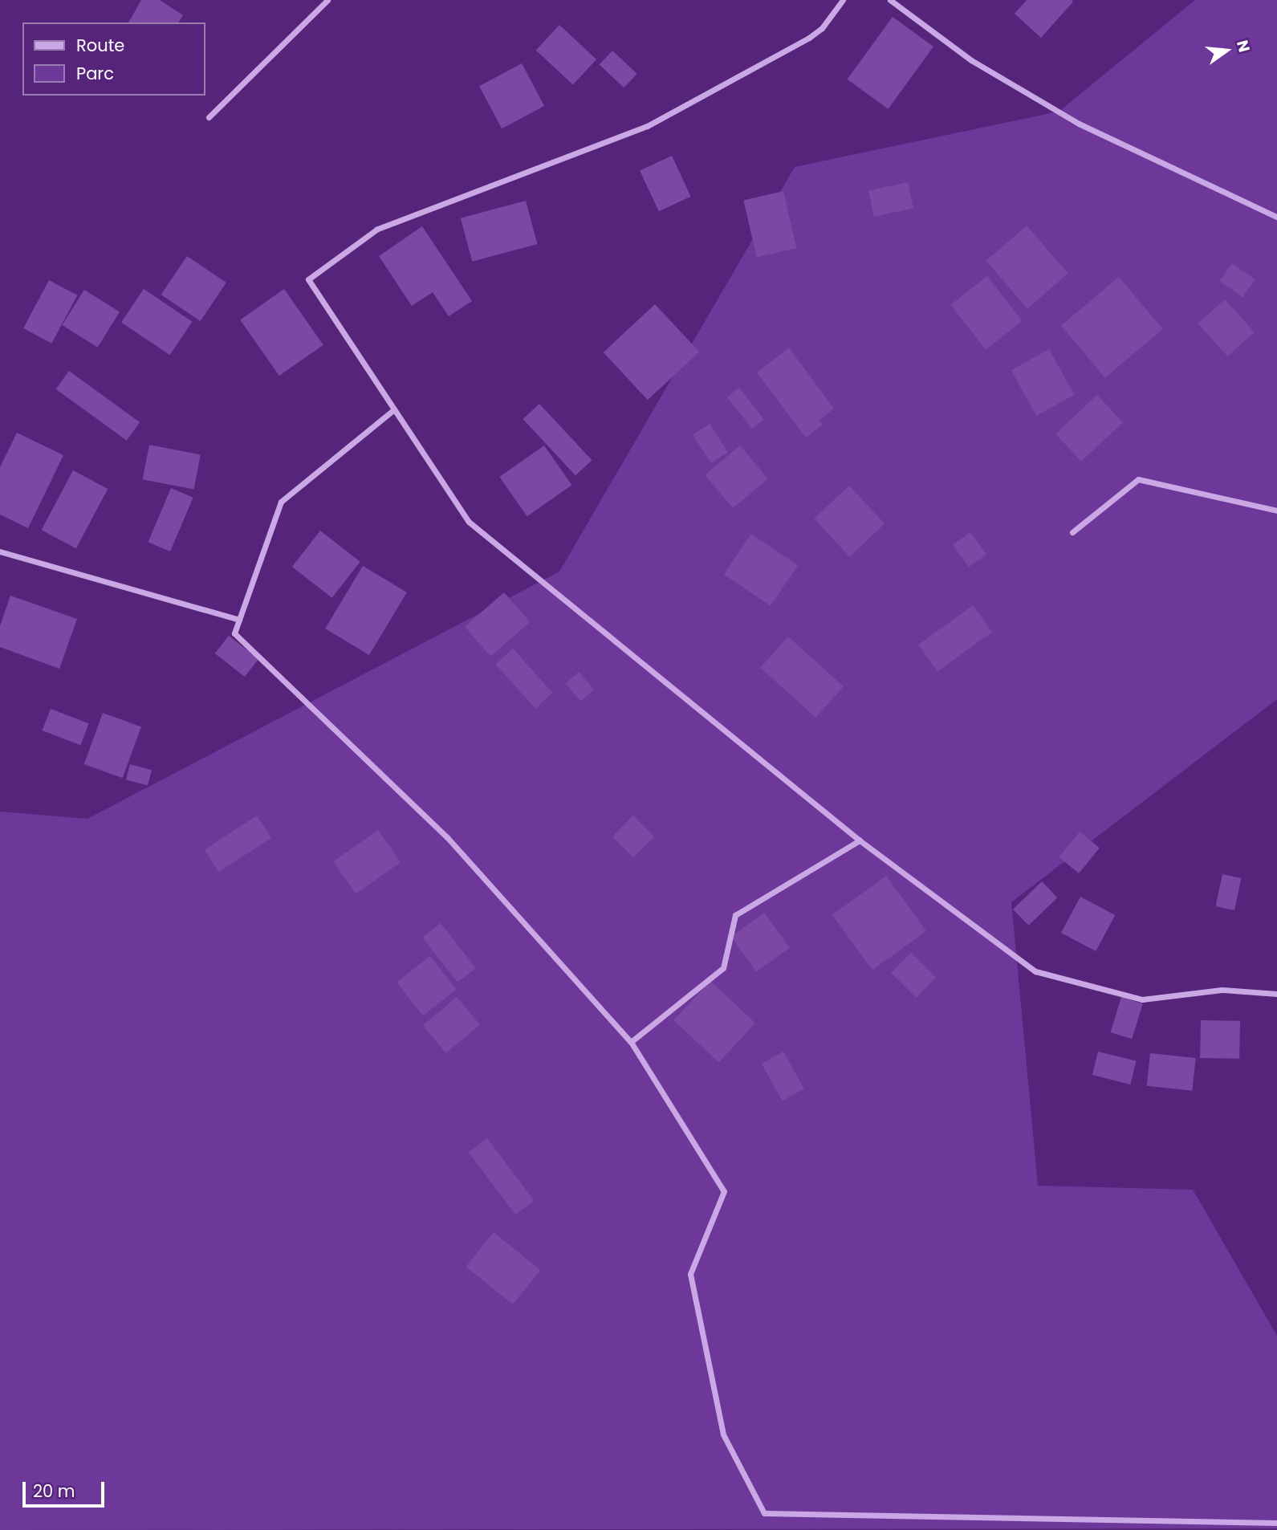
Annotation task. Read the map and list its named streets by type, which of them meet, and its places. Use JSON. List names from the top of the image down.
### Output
{
  "legend": ["Route", "Parc"],
  "scale_bar": "20 m",
  "north": "right"
}
